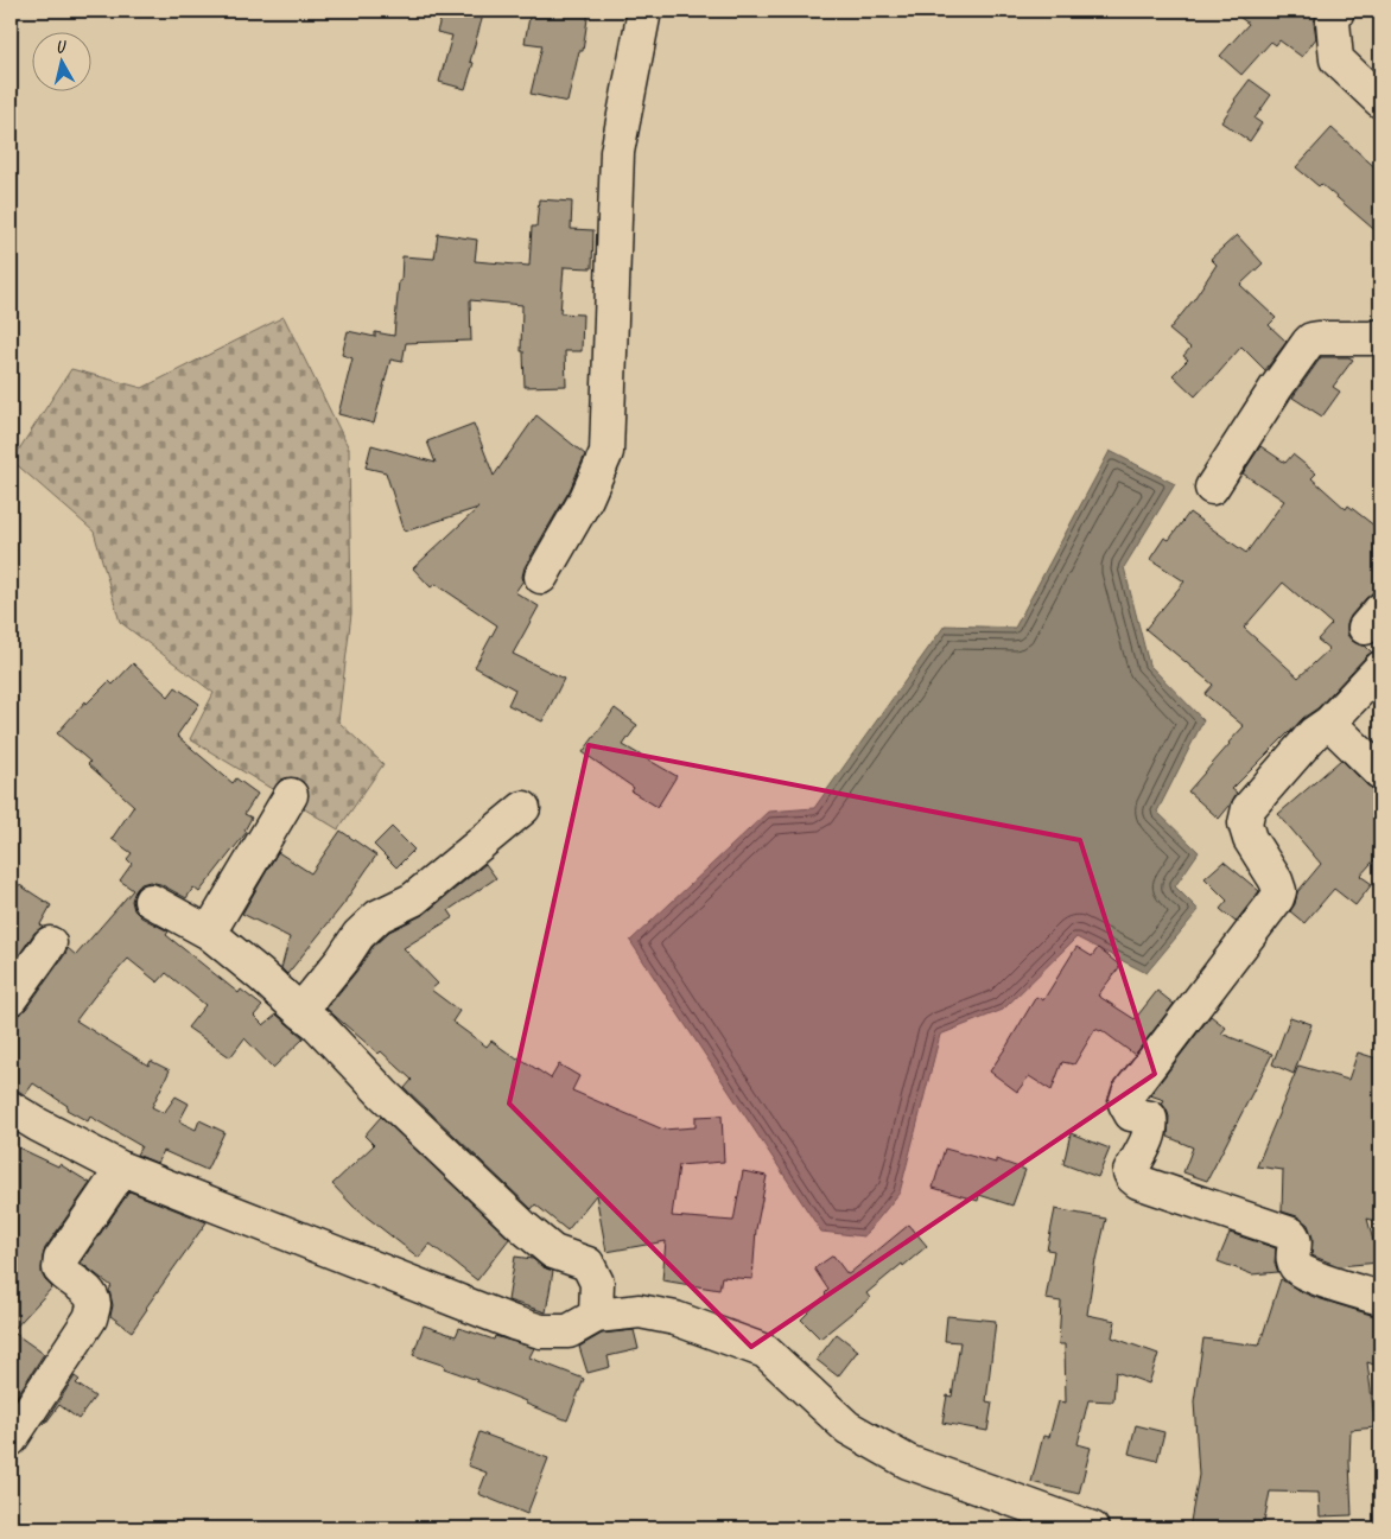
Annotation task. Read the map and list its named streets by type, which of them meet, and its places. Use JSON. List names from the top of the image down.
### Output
{
  "north": "top"
}
